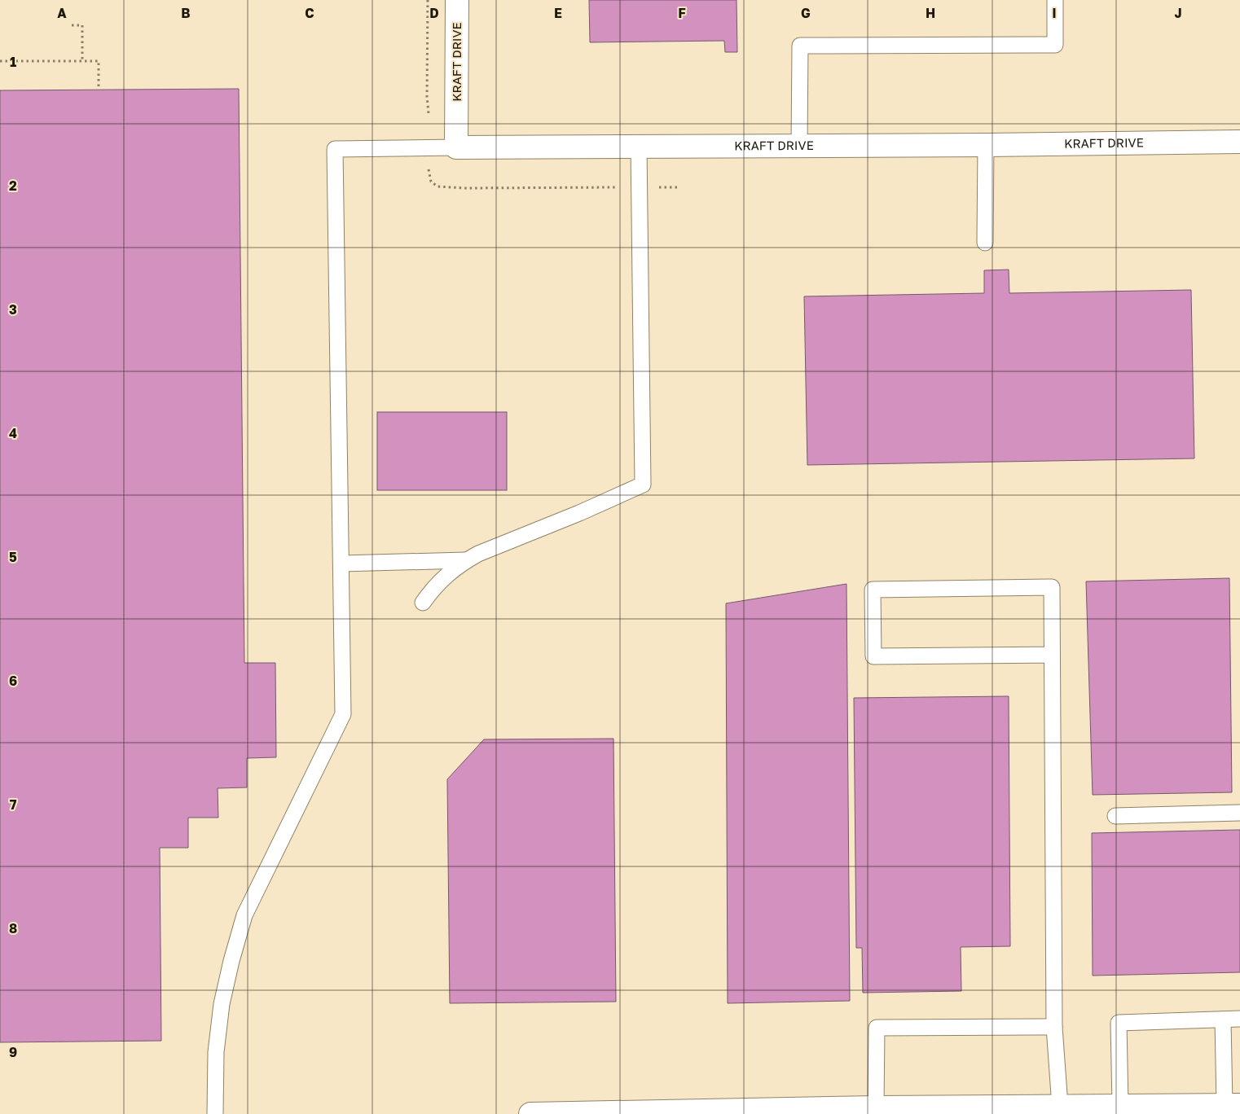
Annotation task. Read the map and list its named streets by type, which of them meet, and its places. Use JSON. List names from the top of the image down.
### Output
{
  "streets": {
    "street": ["KRAFT DRIVE"]
  },
  "grid": {
    "columns": [
      "A",
      "B",
      "C",
      "D",
      "E",
      "F",
      "G",
      "H",
      "I",
      "J"
    ],
    "rows": [
      "1",
      "2",
      "3",
      "4",
      "5",
      "6",
      "7",
      "8",
      "9"
    ]
  }
}
